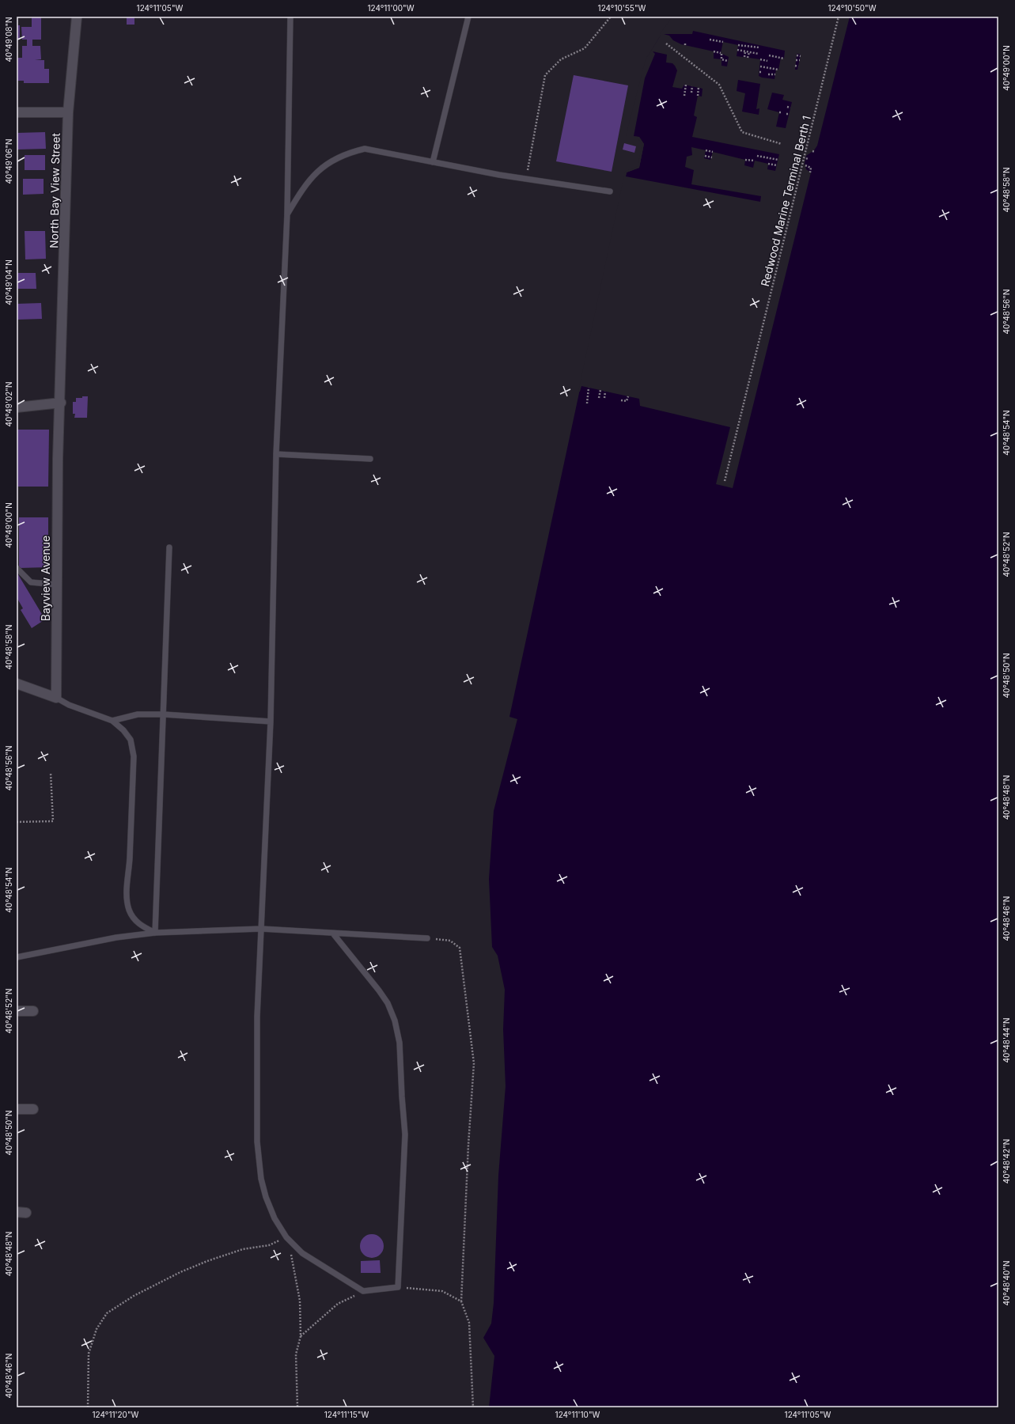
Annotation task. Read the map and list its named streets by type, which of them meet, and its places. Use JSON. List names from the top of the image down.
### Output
{
  "streets": {
    "street": ["North Bay View Street", "Bayview Avenue"],
    "path": ["Redwood Marine Terminal Berth 1"]
  },
  "crossings": [
    ["North Bay View Street", "Bayview Avenue"]
  ],
  "coordinates": [
    "124°11'05\"W",
    "124°11'00\"W",
    "124°10'55\"W",
    "124°10'50\"W",
    "40°49'08\"N",
    "40°49'00\"N",
    "40°49'06\"N",
    "40°48'58\"N",
    "40°49'04\"N",
    "40°48'56\"N",
    "40°49'02\"N",
    "40°48'54\"N",
    "40°48'52\"N",
    "40°48'50\"N",
    "40°48'48\"N",
    "40°48'46\"N",
    "40°48'44\"N",
    "40°48'42\"N",
    "40°48'40\"N",
    "124°11'20\"W",
    "124°11'15\"W",
    "124°11'10\"W"
  ]
}
